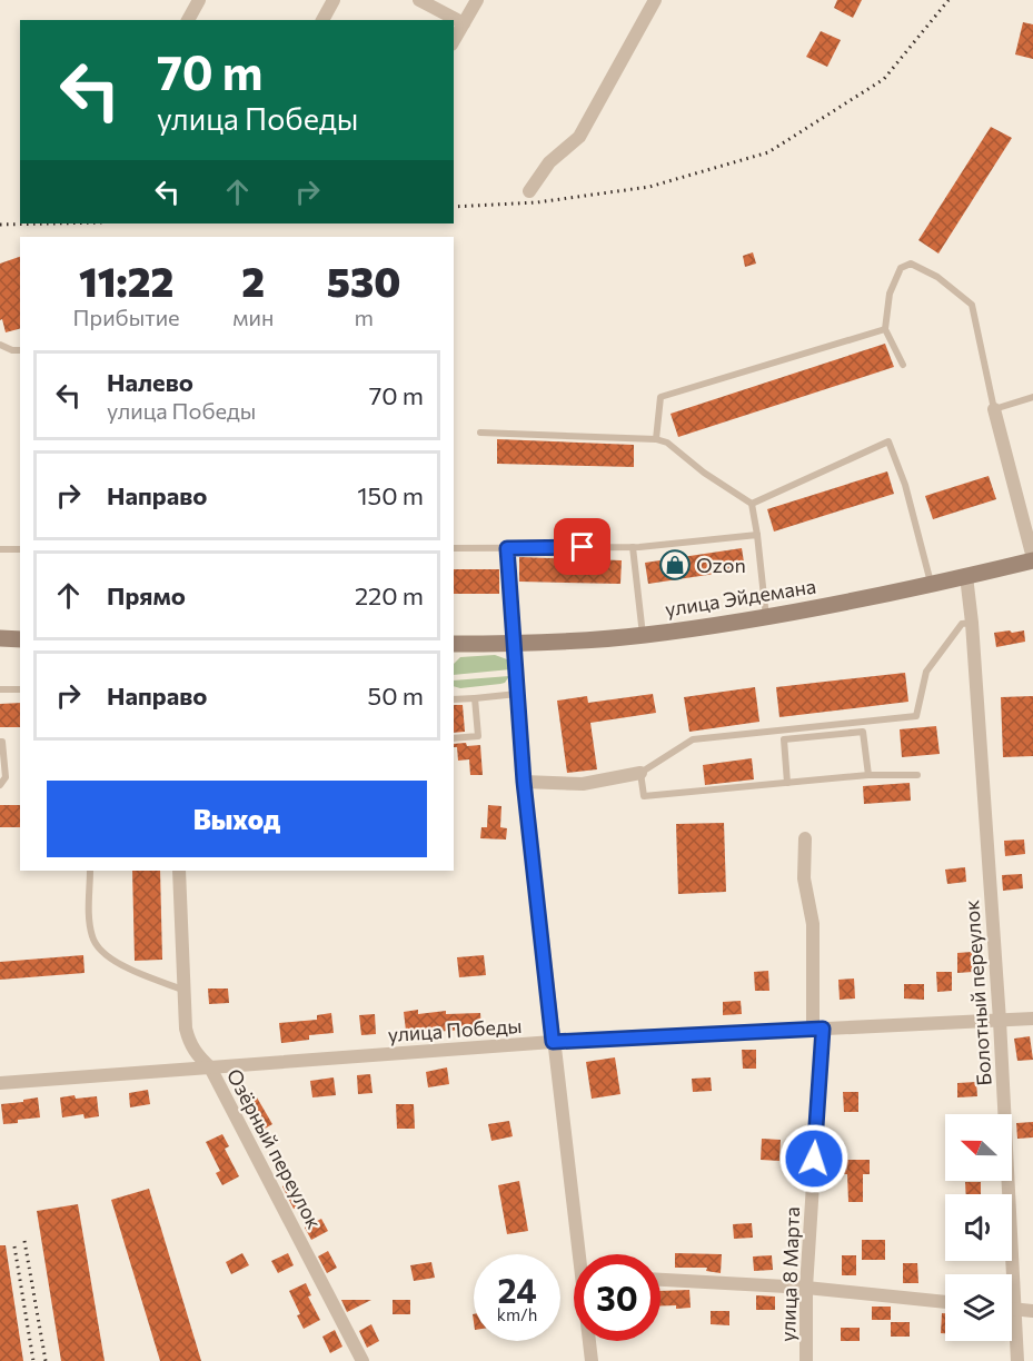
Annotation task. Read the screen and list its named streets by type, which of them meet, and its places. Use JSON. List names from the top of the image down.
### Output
{
  "streets": {
    "main road": ["улица Эйдемана"],
    "street": [
      "Болотный переулок",
      "улица Победы",
      "Озёрный переулок",
      "улица 8 Марта"
    ]
  },
  "crossings": [
    ["улица Эйдемана", "Болотный переулок"],
    ["Болотный переулок", "улица Победы"],
    ["улица Победы", "Озёрный переулок"],
    ["улица Победы", "улица 8 Марта"]
  ],
  "places": {
    "shop": ["Ozon"]
  },
  "north": "left",
  "page": {
    "turn": ["70 m", "улица Победы"],
    "eta": [
      "11:22",
      "Прибытие",
      "2",
      "мин",
      "530",
      "m"
    ],
    "list": [
      {
        "name": "Налево",
        "note": "улица Победы",
        "value": "70 m"
      },
      {
        "name": "Направо",
        "value": "150 m"
      },
      {
        "name": "Прямо",
        "value": "220 m"
      },
      {
        "name": "Направо",
        "value": "50 m"
      }
    ],
    "buttons": "Выход",
    "speed": "24 km/h",
    "limit": "30"
  }
}
